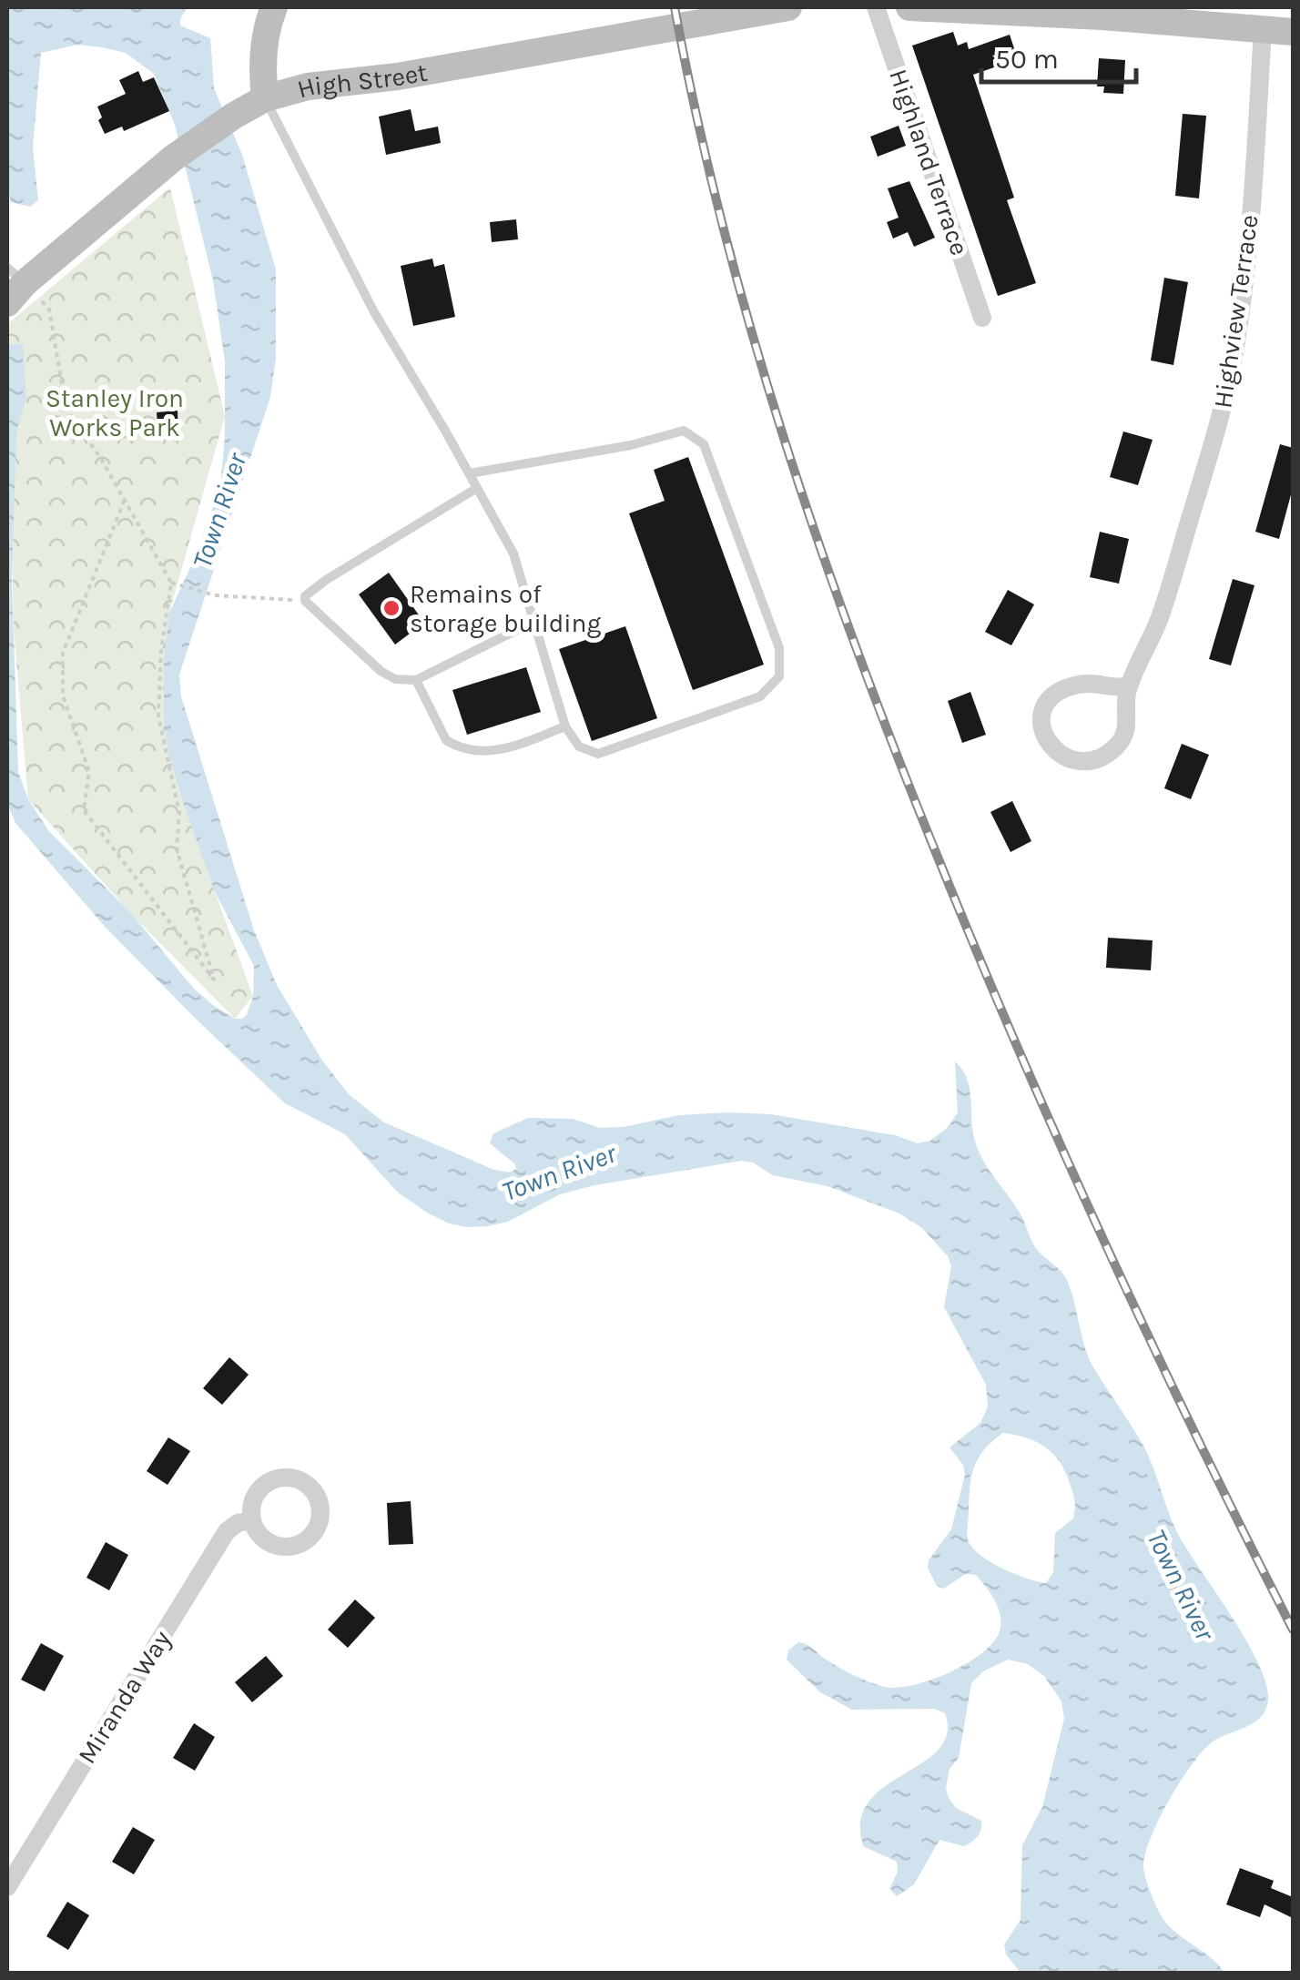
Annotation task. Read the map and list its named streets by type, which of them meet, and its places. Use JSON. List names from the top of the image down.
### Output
{
  "streets": {
    "street": [
      "High Street",
      "Highland Terrace",
      "Highview Terrace",
      "Miranda Way"
    ]
  },
  "water": ["Town River"],
  "parks": ["Stanley Iron Works Park"],
  "places": ["Remains of storage building"],
  "scale_bar": "50 m"
}
